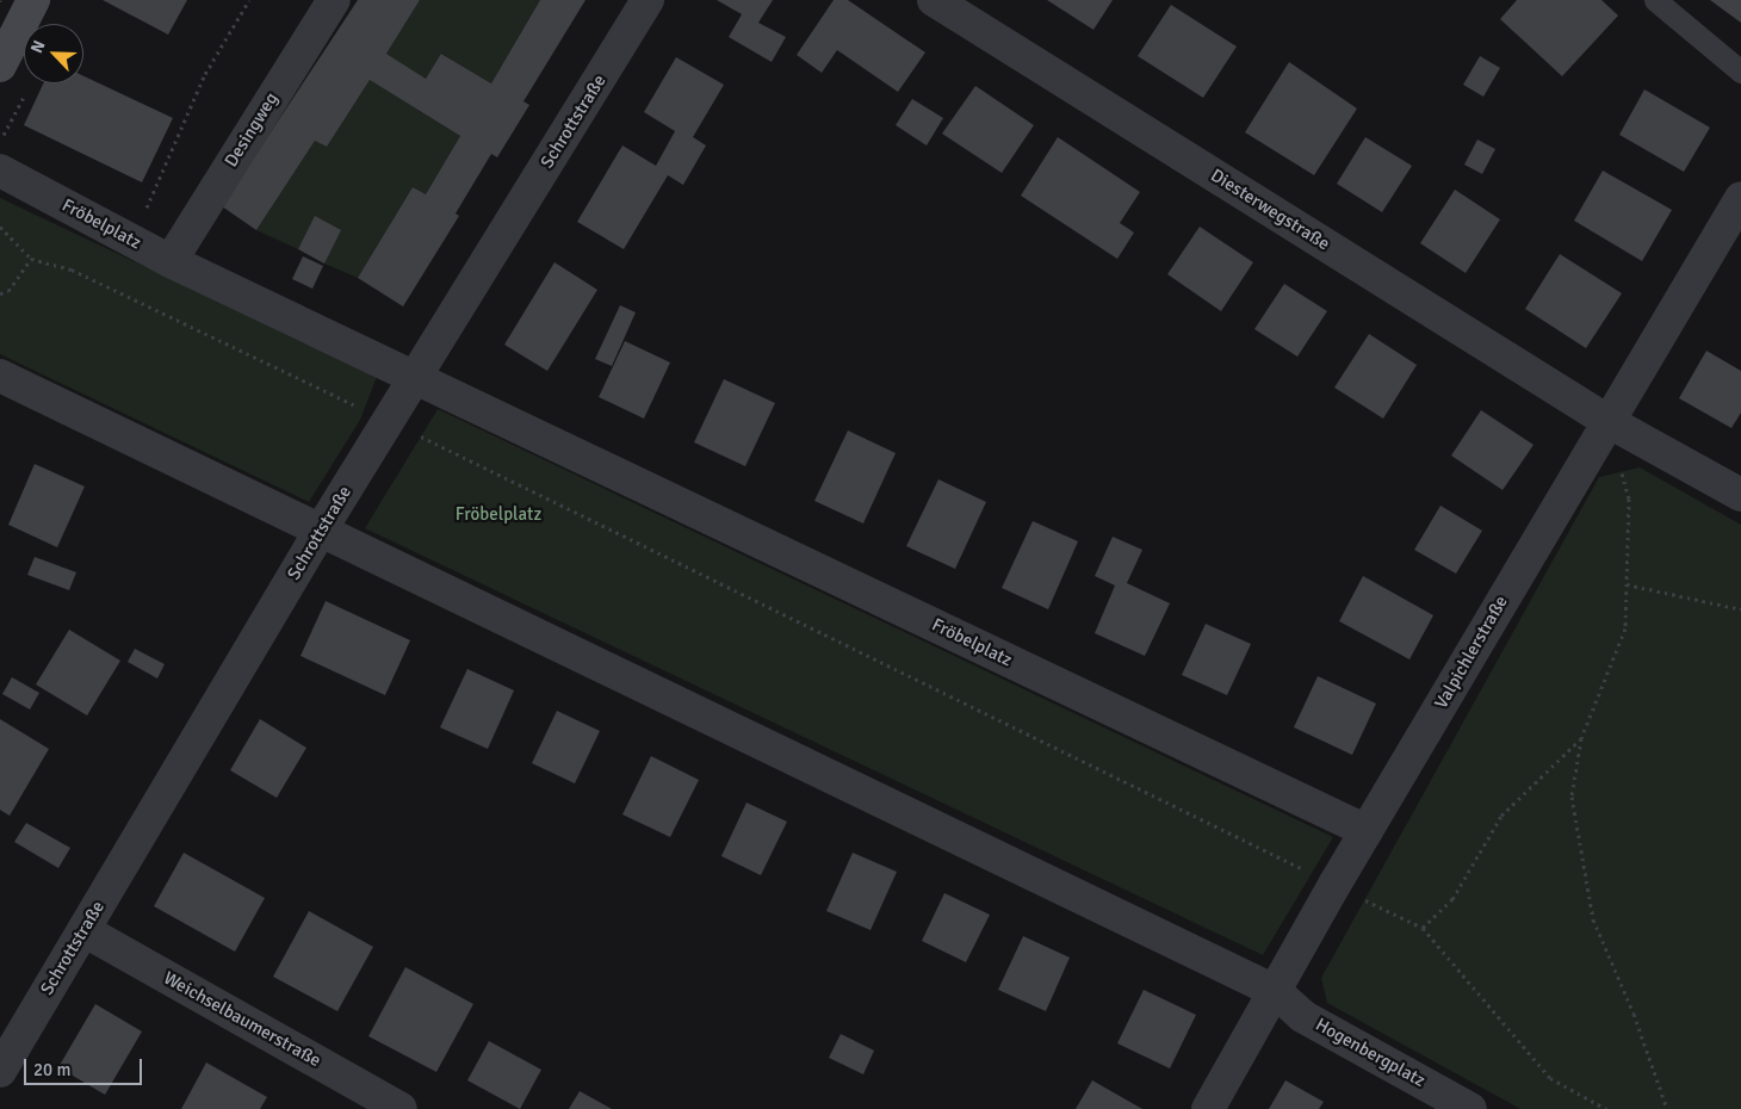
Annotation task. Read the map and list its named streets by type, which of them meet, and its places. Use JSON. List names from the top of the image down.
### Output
{
  "streets": {
    "street": [
      "Schrottstraße",
      "Desingweg",
      "Diesterwegstraße",
      "Fröbelplatz",
      "Valpichlerstraße",
      "Weichselbaumerstraße",
      "Hogenbergplatz"
    ]
  },
  "crossings": [
    ["Schrottstraße", "Fröbelplatz"],
    ["Schrottstraße", "Weichselbaumerstraße"],
    ["Desingweg", "Fröbelplatz"],
    ["Diesterwegstraße", "Valpichlerstraße"],
    ["Fröbelplatz", "Valpichlerstraße"],
    ["Valpichlerstraße", "Hogenbergplatz"]
  ],
  "parks": ["Fröbelplatz"],
  "scale_bar": "20 m",
  "north": "top left"
}
